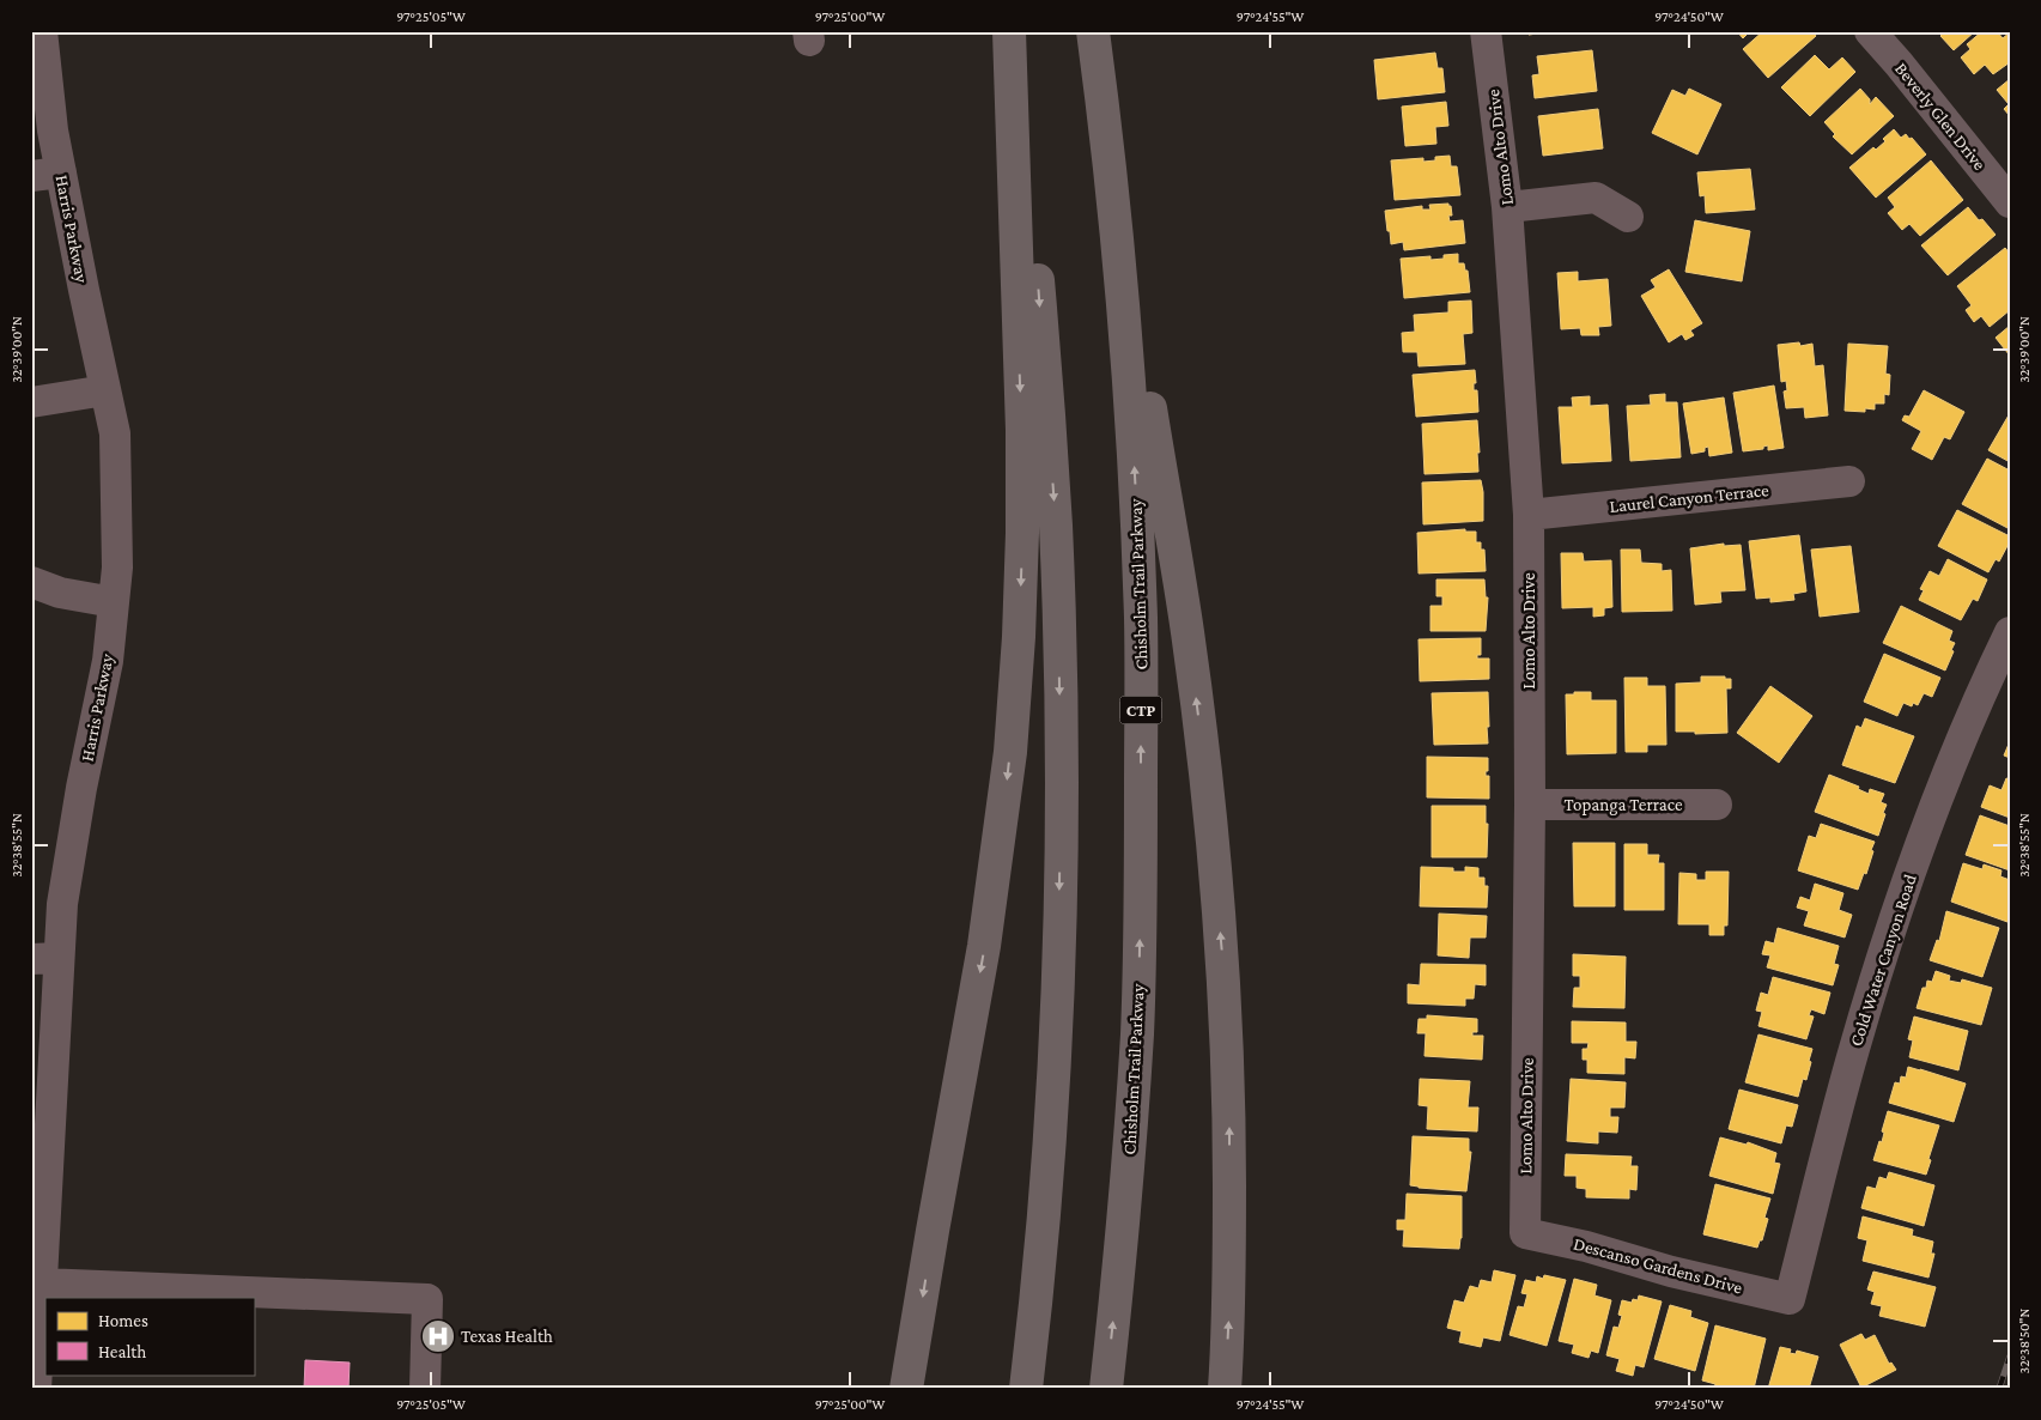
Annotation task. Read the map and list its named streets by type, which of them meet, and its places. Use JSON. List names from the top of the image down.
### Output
{
  "streets": {
    "highway": ["Chisholm Trail Parkway", "CTP"],
    "street": [
      "Beverly Glen Drive",
      "Lomo Alto Drive",
      "Harris Parkway",
      "Laurel Canyon Terrace",
      "Topanga Terrace",
      "Cold Water Canyon Road",
      "Descanso Gardens Drive"
    ]
  },
  "crossings": [
    ["Lomo Alto Drive", "Laurel Canyon Terrace"],
    ["Lomo Alto Drive", "Topanga Terrace"],
    ["Lomo Alto Drive", "Descanso Gardens Drive"],
    ["Cold Water Canyon Road", "Descanso Gardens Drive"]
  ],
  "places": {
    "hospital": ["Texas Health"]
  },
  "legend": ["Homes", "Health"],
  "coordinates": [
    "97°25'05\"W",
    "97°25'00\"W",
    "97°24'55\"W",
    "97°24'50\"W",
    "32°39'00\"N",
    "32°38'55\"N",
    "32°38'50\"N"
  ]
}
